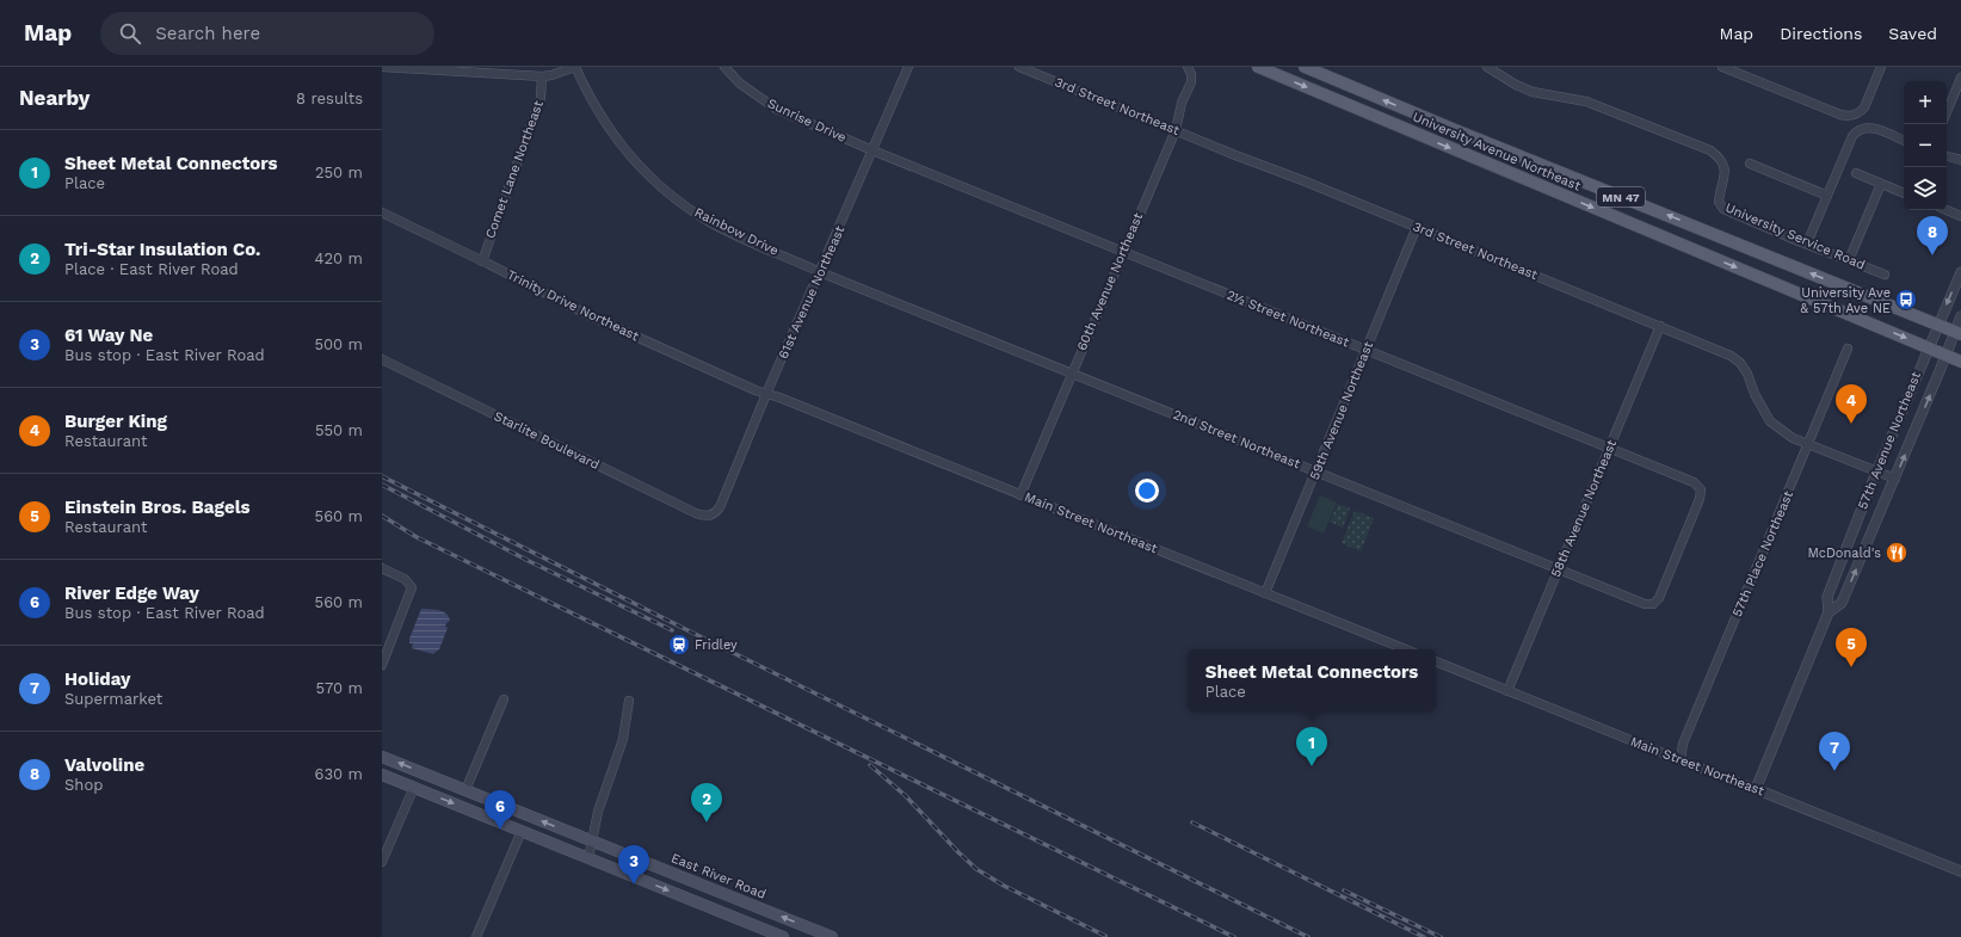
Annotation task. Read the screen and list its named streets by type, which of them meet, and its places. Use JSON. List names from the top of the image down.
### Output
{
  "streets": {
    "main road": ["University Avenue Northeast", "MN 47", "East River Road"],
    "street": [
      "3rd Street Northeast",
      "Sunrise Drive",
      "Comet Lane Northeast",
      "Rainbow Drive",
      "University Service Road",
      "60th Avenue Northeast",
      "61st Avenue Northeast",
      "Trinity Drive Northeast",
      "2½ Street Northeast",
      "59th Avenue Northeast",
      "2nd Street Northeast",
      "Starlite Boulevard",
      "57th Avenue Northeast",
      "58th Avenue Northeast",
      "Main Street Northeast",
      "57th Place Northeast"
    ]
  },
  "crossings": [
    ["3rd Street Northeast", "60th Avenue Northeast"],
    ["3rd Street Northeast", "59th Avenue Northeast"],
    ["3rd Street Northeast", "57th Avenue Northeast"],
    ["3rd Street Northeast", "58th Avenue Northeast"],
    ["3rd Street Northeast", "57th Place Northeast"],
    ["Sunrise Drive", "61st Avenue Northeast"],
    ["Sunrise Drive", "2½ Street Northeast"],
    ["University Avenue Northeast", "57th Avenue Northeast"],
    ["Comet Lane Northeast", "Trinity Drive Northeast"],
    ["Rainbow Drive", "61st Avenue Northeast"],
    ["Rainbow Drive", "2nd Street Northeast"],
    ["60th Avenue Northeast", "2½ Street Northeast"],
    ["60th Avenue Northeast", "2nd Street Northeast"],
    ["60th Avenue Northeast", "Main Street Northeast"],
    ["61st Avenue Northeast", "Trinity Drive Northeast"],
    ["61st Avenue Northeast", "2½ Street Northeast"],
    ["61st Avenue Northeast", "2nd Street Northeast"],
    ["61st Avenue Northeast", "Starlite Boulevard"],
    ["61st Avenue Northeast", "Main Street Northeast"],
    ["Trinity Drive Northeast", "Main Street Northeast"],
    ["2½ Street Northeast", "59th Avenue Northeast"],
    ["2½ Street Northeast", "2nd Street Northeast"],
    ["2½ Street Northeast", "58th Avenue Northeast"],
    ["59th Avenue Northeast", "2nd Street Northeast"],
    ["59th Avenue Northeast", "Main Street Northeast"],
    ["2nd Street Northeast", "58th Avenue Northeast"],
    ["57th Avenue Northeast", "Main Street Northeast"],
    ["58th Avenue Northeast", "Main Street Northeast"],
    ["Main Street Northeast", "57th Place Northeast"]
  ],
  "places": {
    "bus stop": ["University Ave & 57th Ave NE"],
    "restaurant": ["McDonald's"],
    "station": ["Fridley"]
  },
  "page": {
    "header": "Map",
    "search": "Search here",
    "nav": ["Map", "Directions", "Saved"],
    "heading": ["Nearby", "8 results"],
    "map_buttons": ["+", "−"],
    "list": [
      {
        "mark": "1",
        "name": "Sheet Metal Connectors",
        "note": "Place",
        "value": "250 m"
      },
      {
        "mark": "2",
        "name": "Tri-Star Insulation Co.",
        "note": "Place · East River Road",
        "value": "420 m"
      },
      {
        "mark": "3",
        "name": "61 Way Ne",
        "note": "Bus stop · East River Road",
        "value": "500 m"
      },
      {
        "mark": "4",
        "name": "Burger King",
        "note": "Restaurant",
        "value": "550 m"
      },
      {
        "mark": "5",
        "name": "Einstein Bros. Bagels",
        "note": "Restaurant",
        "value": "560 m"
      },
      {
        "mark": "6",
        "name": "River Edge Way",
        "note": "Bus stop · East River Road",
        "value": "560 m"
      },
      {
        "mark": "7",
        "name": "Holiday",
        "note": "Supermarket",
        "value": "570 m"
      },
      {
        "mark": "8",
        "name": "Valvoline",
        "note": "Shop",
        "value": "630 m"
      }
    ],
    "pins": [
      "8",
      "4",
      "5",
      "1",
      "7",
      "2",
      "6",
      "3"
    ],
    "popup": ["Sheet Metal Connectors", "Place"]
  }
}
